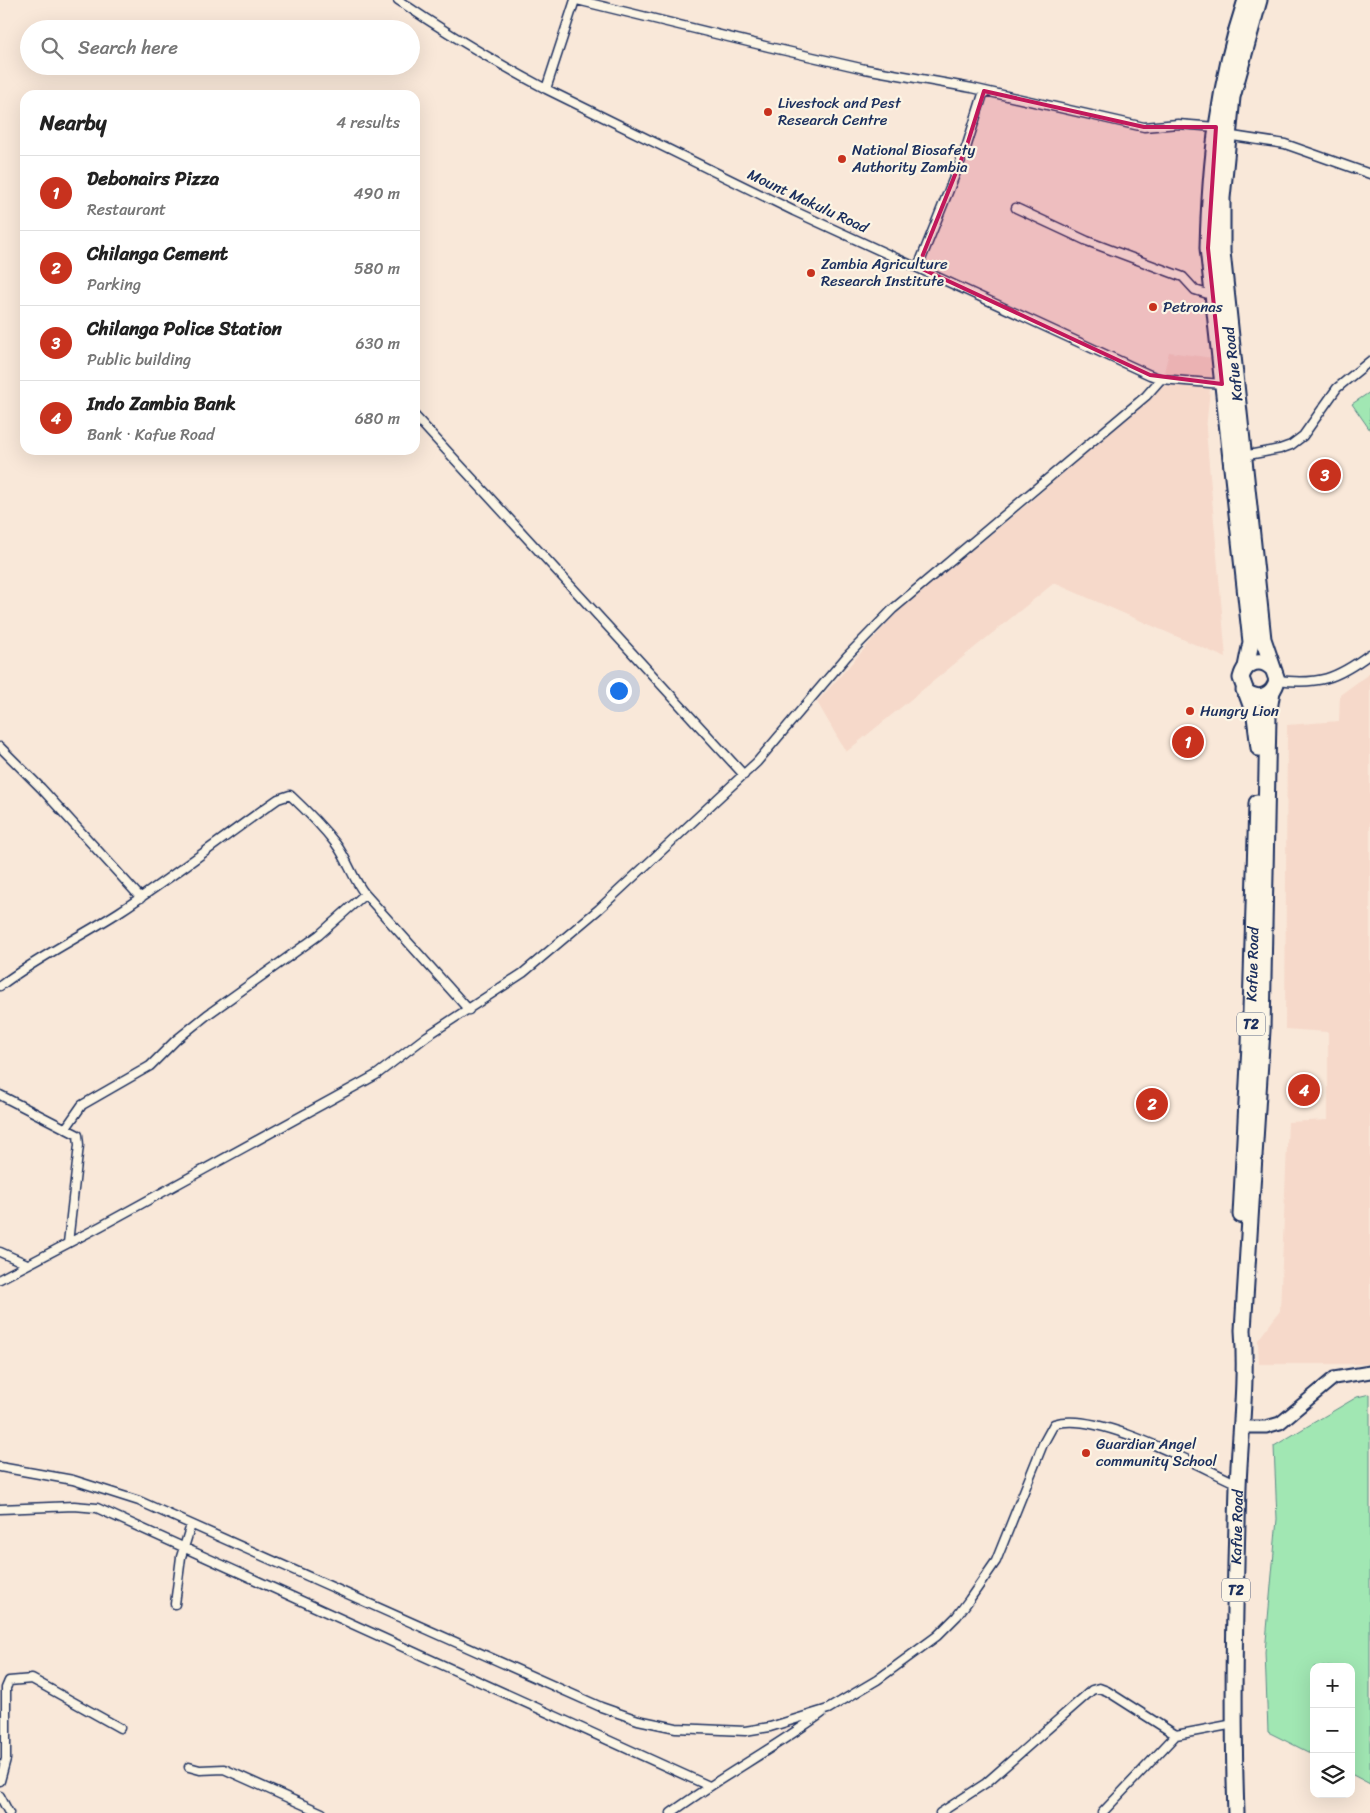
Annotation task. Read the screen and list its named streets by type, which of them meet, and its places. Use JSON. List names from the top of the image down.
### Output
{
  "streets": {
    "highway": ["Kafue Road", "T2"],
    "street": ["Mount Makulu Road"]
  },
  "crossings": [
    ["Mount Makulu Road", "Kafue Road"]
  ],
  "places": [
    "Livestock and Pest Research Centre",
    "National Biosafety Authority Zambia",
    "Zambia Agriculture Research Institute",
    "Petronas",
    "Hungry Lion",
    "Guardian Angel community School"
  ],
  "page": {
    "search": "Search here",
    "heading": ["Nearby", "4 results"],
    "list": [
      {
        "mark": "1",
        "name": "Debonairs Pizza",
        "note": "Restaurant",
        "value": "490 m"
      },
      {
        "mark": "2",
        "name": "Chilanga Cement",
        "note": "Parking",
        "value": "580 m"
      },
      {
        "mark": "3",
        "name": "Chilanga Police Station",
        "note": "Public building",
        "value": "630 m"
      },
      {
        "mark": "4",
        "name": "Indo Zambia Bank",
        "note": "Bank · Kafue Road",
        "value": "680 m"
      }
    ],
    "pins": [
      "3",
      "1",
      "4",
      "2"
    ],
    "map_buttons": ["+", "−"]
  }
}
